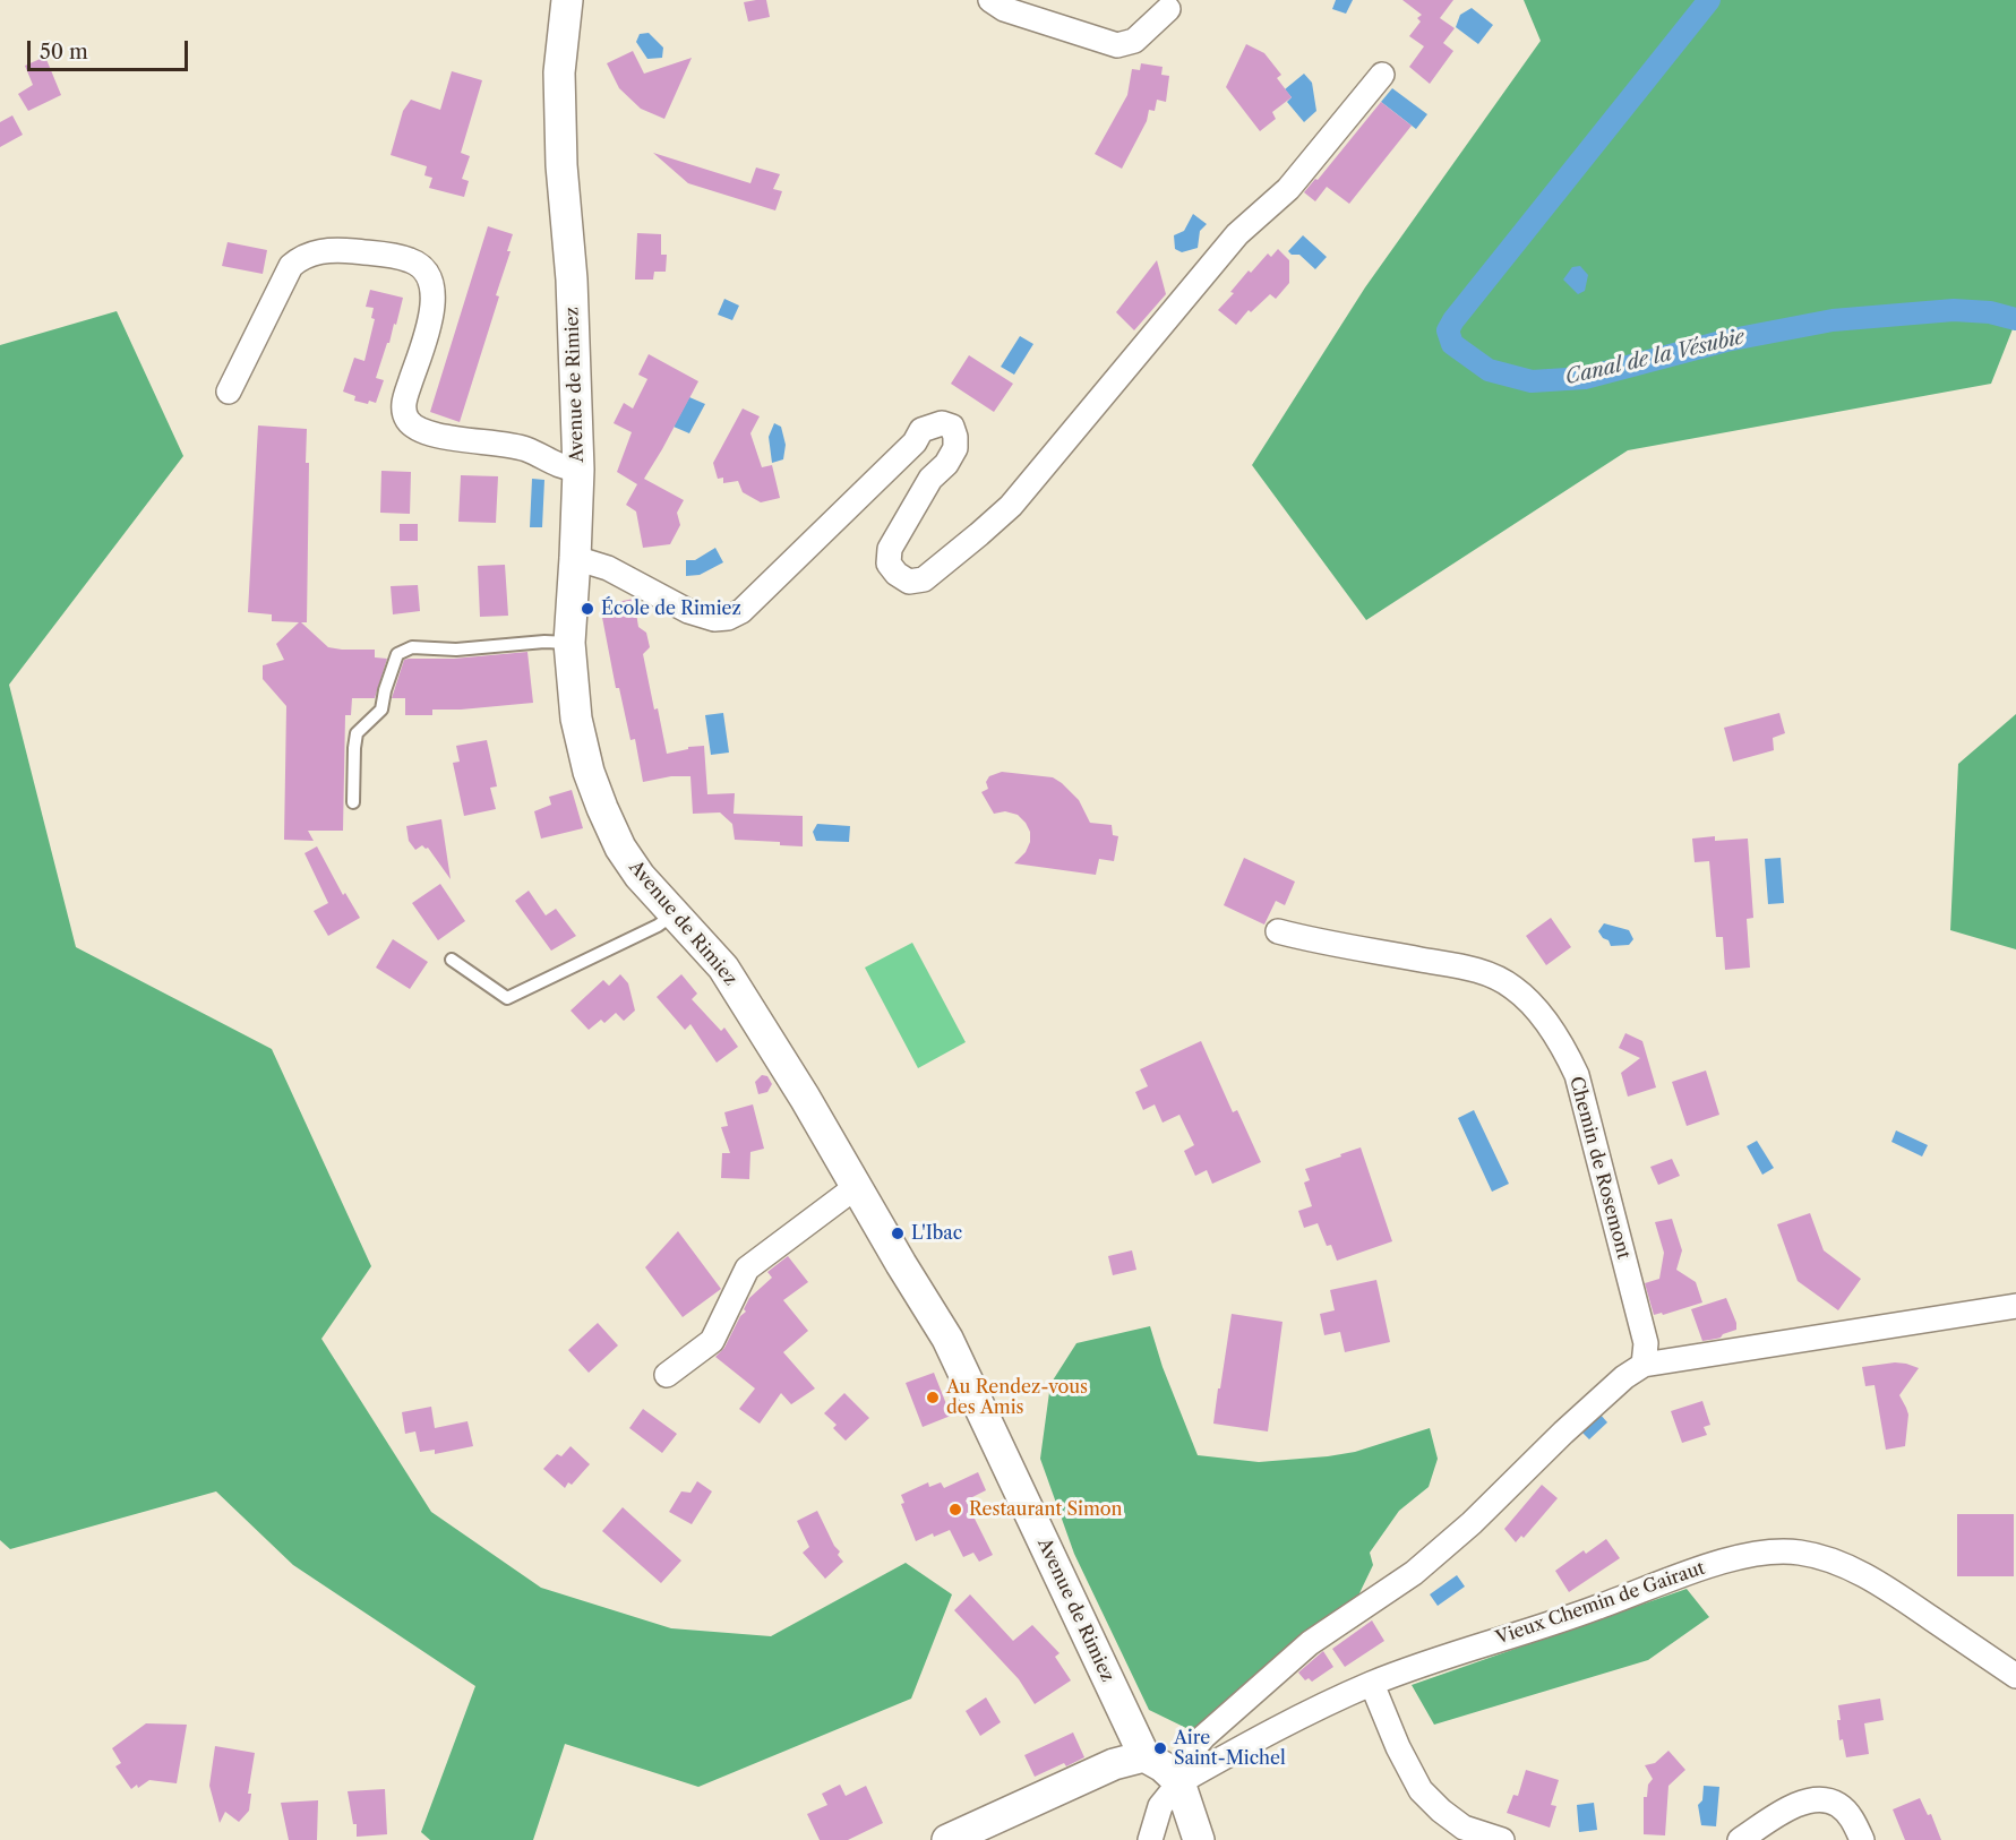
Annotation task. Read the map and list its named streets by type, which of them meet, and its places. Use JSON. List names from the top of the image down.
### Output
{
  "streets": {
    "street": ["Avenue de Rimiez", "Chemin de Rosemont", "Vieux Chemin de Gairaut"]
  },
  "water": ["Canal de la Vésubie"],
  "places": [
    "École de Rimiez",
    "L'Ibac",
    "Au Rendez-vous des Amis",
    "Restaurant Simon",
    "Aire Saint-Michel"
  ],
  "scale_bar": "50 m"
}
